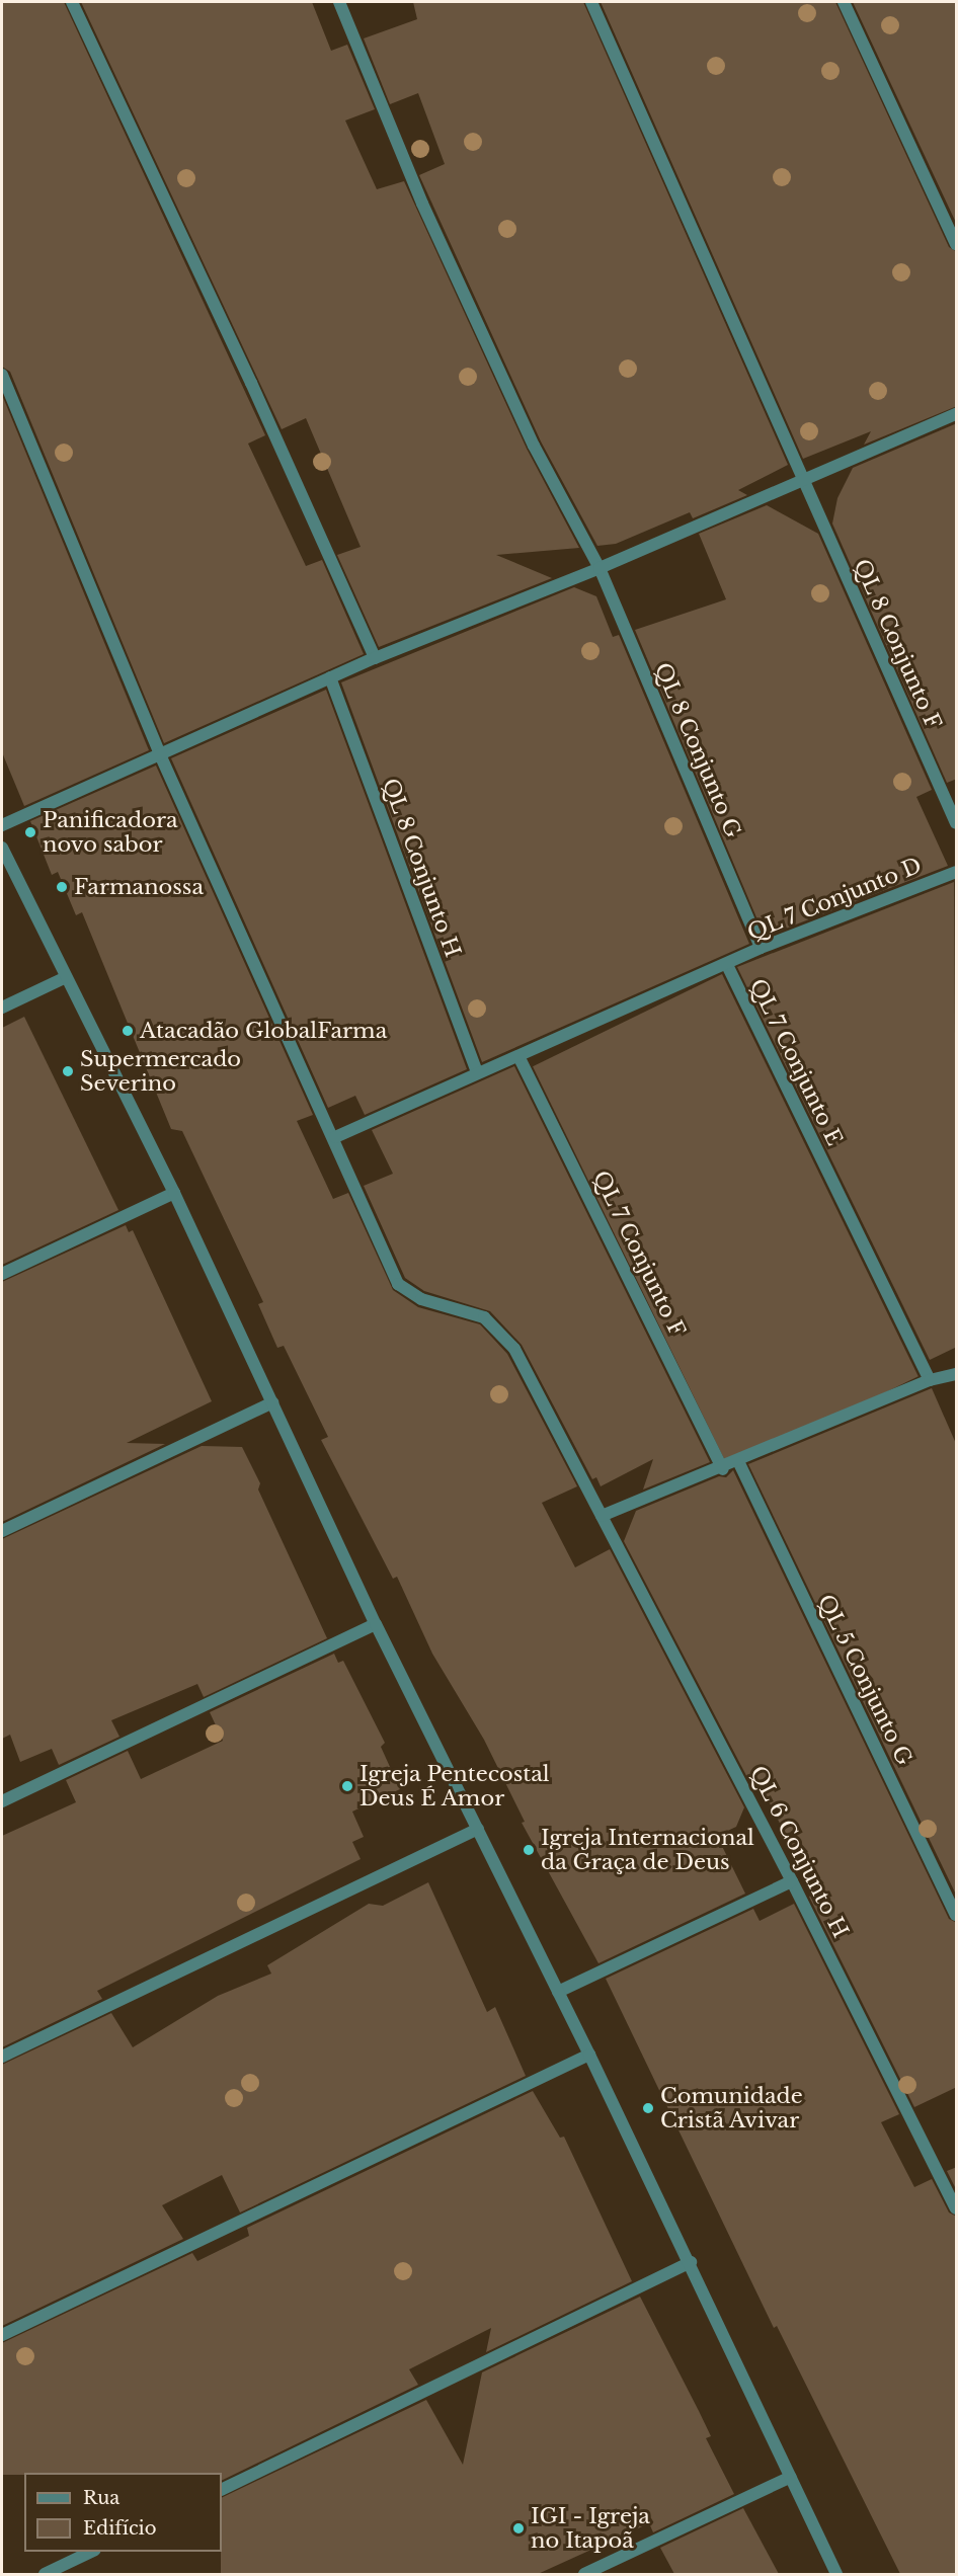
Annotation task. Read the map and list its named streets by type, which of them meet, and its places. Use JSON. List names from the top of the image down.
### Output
{
  "streets": {
    "street": [
      "QL 8 Conjunto F",
      "QL 8 Conjunto G",
      "QL 8 Conjunto H",
      "QL 7 Conjunto D",
      "QL 7 Conjunto E",
      "QL 7 Conjunto F",
      "QL 5 Conjunto G",
      "QL 6 Conjunto H"
    ]
  },
  "crossings": [
    ["QL 8 Conjunto G", "QL 7 Conjunto D"],
    ["QL 7 Conjunto D", "QL 7 Conjunto E"],
    ["QL 7 Conjunto E", "QL 7 Conjunto F"]
  ],
  "places": [
    "Panificadora novo sabor",
    "Farmanossa",
    "Atacadão GlobalFarma",
    "Supermercado Severino",
    "Igreja Pentecostal Deus É Amor",
    "Igreja Internacional da Graça de Deus",
    "Comunidade Cristã Avivar",
    "IGI - Igreja no Itapoã"
  ],
  "legend": ["Rua", "Edifício"]
}
